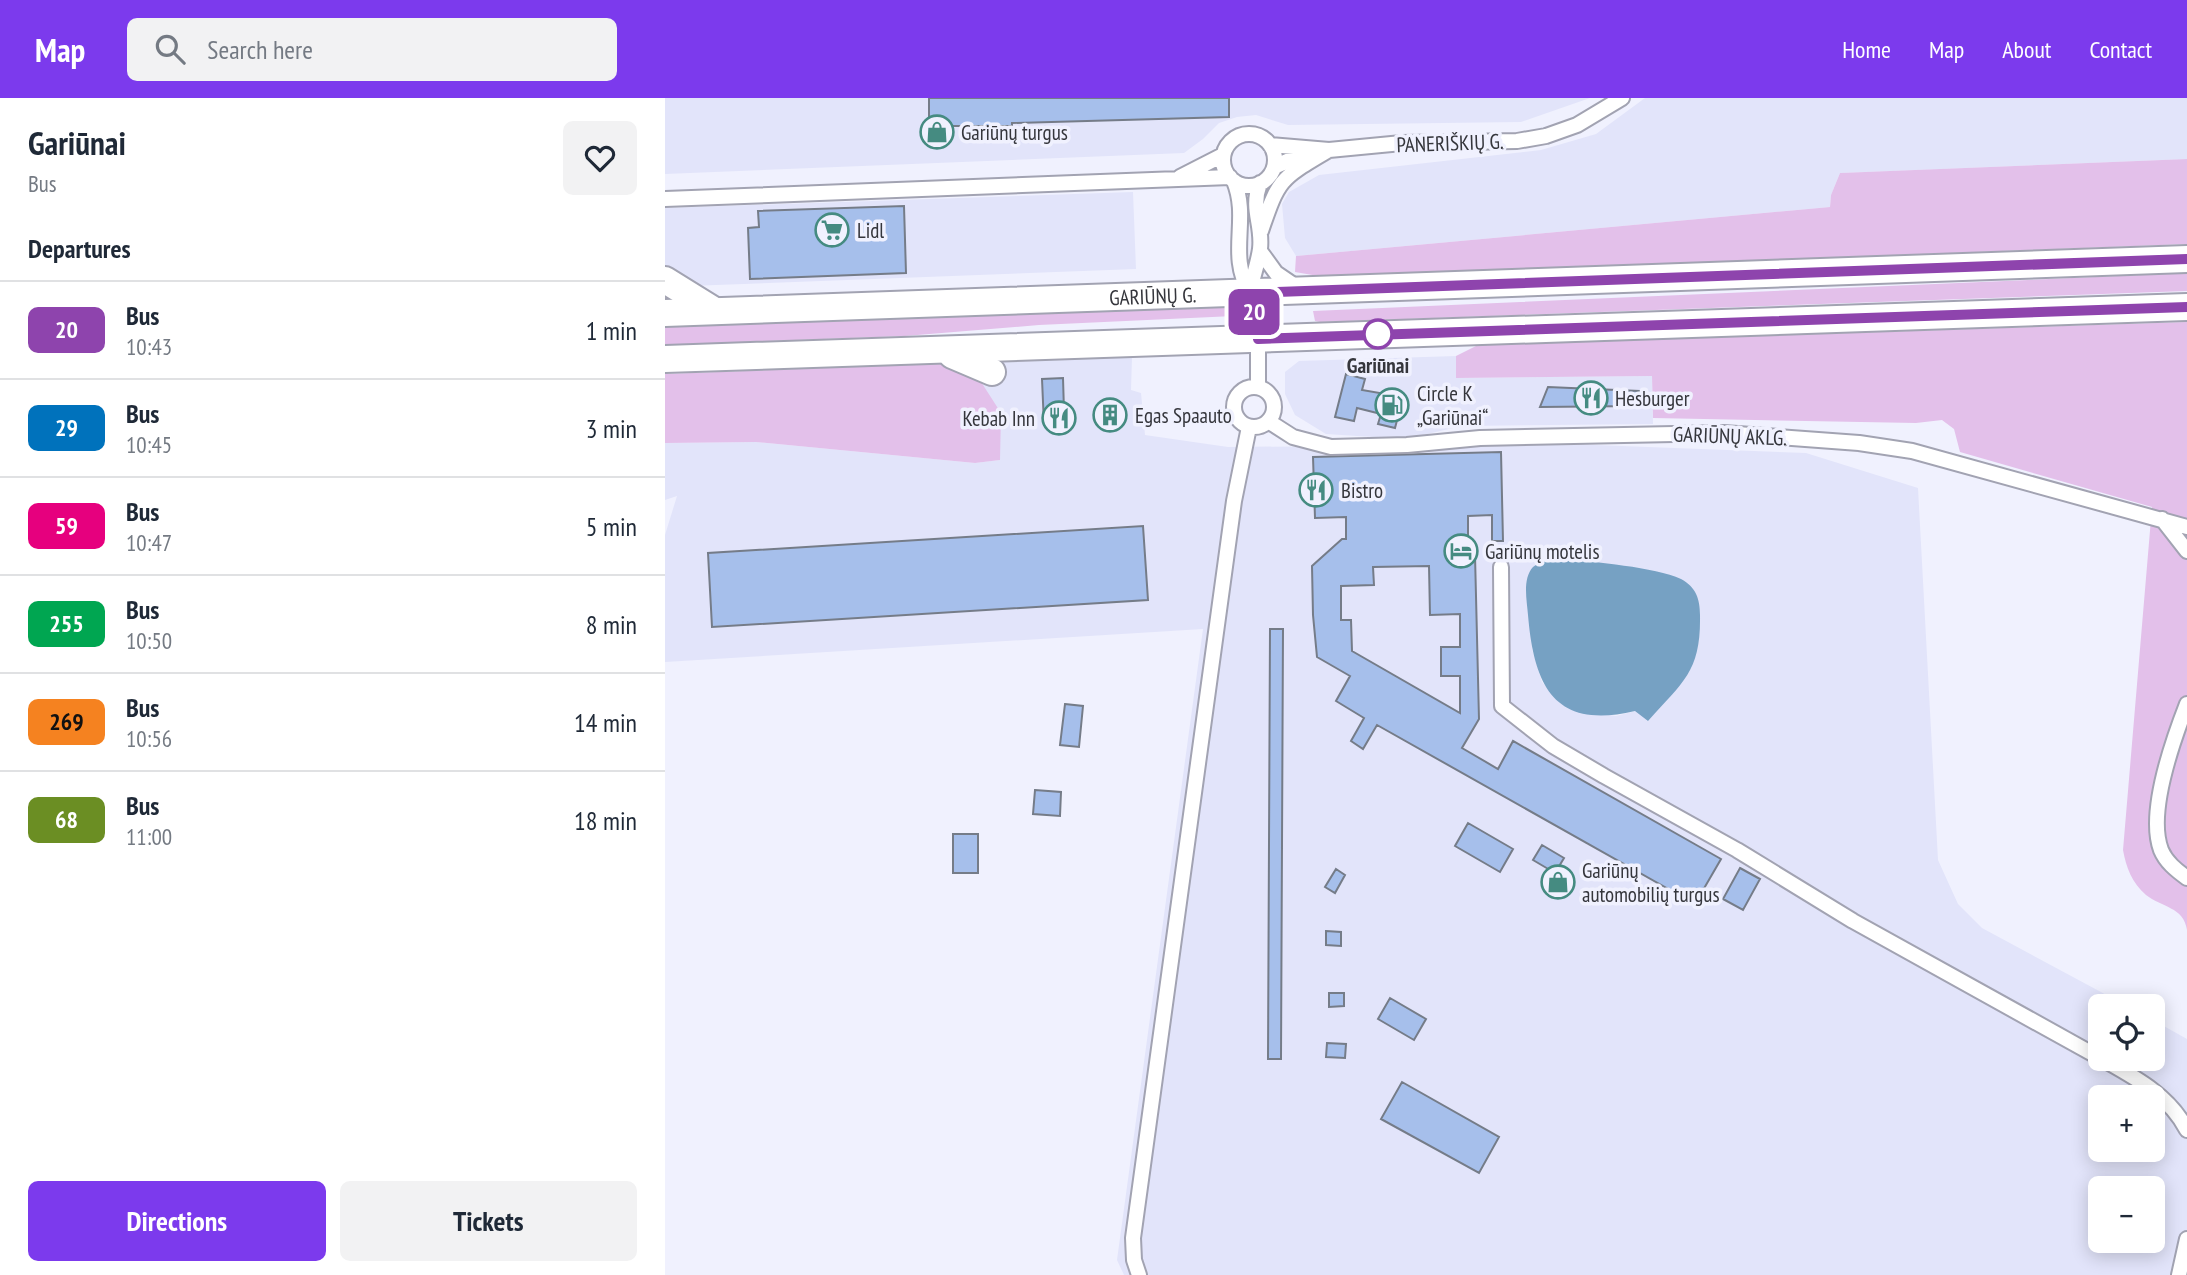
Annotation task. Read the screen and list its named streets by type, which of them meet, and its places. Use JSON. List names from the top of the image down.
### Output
{
  "streets": {
    "highway": ["GARIŪNŲ G."],
    "street": ["PANERIŠKIŲ G.", "GARIŪNŲ AKLG."]
  },
  "places": {
    "shop": ["Gariūnų turgus", "Gariūnų automobilių turgus"],
    "supermarket": ["Lidl"],
    "other": ["Gariūnai"],
    "restaurant": ["Hesburger", "Kebab Inn", "Bistro"],
    "fuel station": ["Circle K „Gariūnai“"],
    "building": ["Egas Spaauto"],
    "hotel": ["Gariūnų motelis"]
  },
  "lines": ["bus line 20"],
  "page": {
    "header": "Map",
    "search": "Search here",
    "nav": [
      "Home",
      "Map",
      "About",
      "Contact"
    ],
    "heading": [
      ["Gariūnai", "Bus"],
      "Departures"
    ],
    "on_map": "20",
    "list": [
      {
        "mark": "20",
        "name": "Bus",
        "note": "10:43",
        "value": "1 min"
      },
      {
        "mark": "29",
        "name": "Bus",
        "note": "10:45",
        "value": "3 min"
      },
      {
        "mark": "59",
        "name": "Bus",
        "note": "10:47",
        "value": "5 min"
      },
      {
        "mark": "255",
        "name": "Bus",
        "note": "10:50",
        "value": "8 min"
      },
      {
        "mark": "269",
        "name": "Bus",
        "note": "10:56",
        "value": "14 min"
      },
      {
        "mark": "68",
        "name": "Bus",
        "note": "11:00",
        "value": "18 min"
      }
    ],
    "map_buttons": ["+", "−"],
    "buttons": ["Directions", "Tickets"]
  }
}
